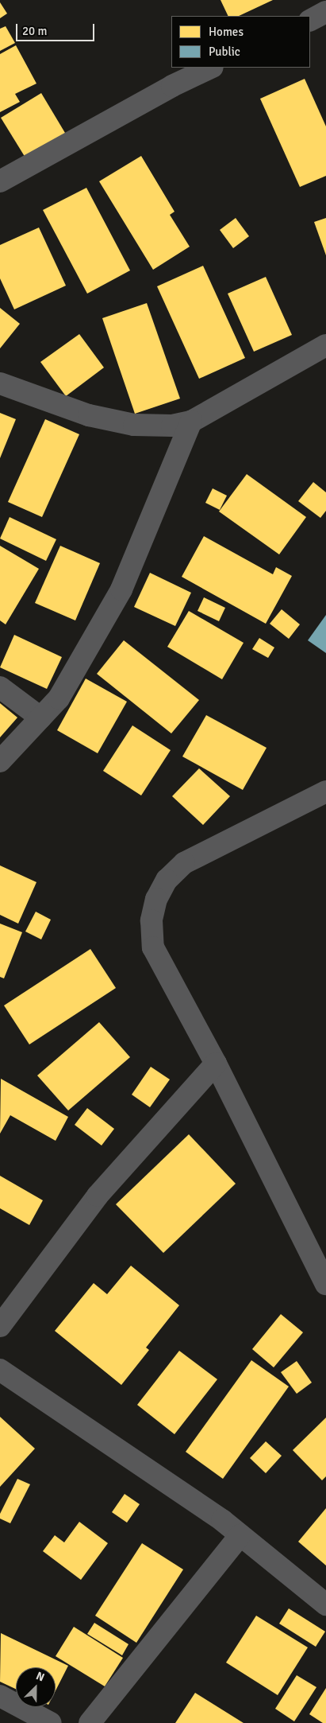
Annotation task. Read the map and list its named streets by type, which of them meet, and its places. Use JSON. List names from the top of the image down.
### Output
{
  "legend": ["Homes", "Public"],
  "scale_bar": "20 m",
  "north": "top right"
}
